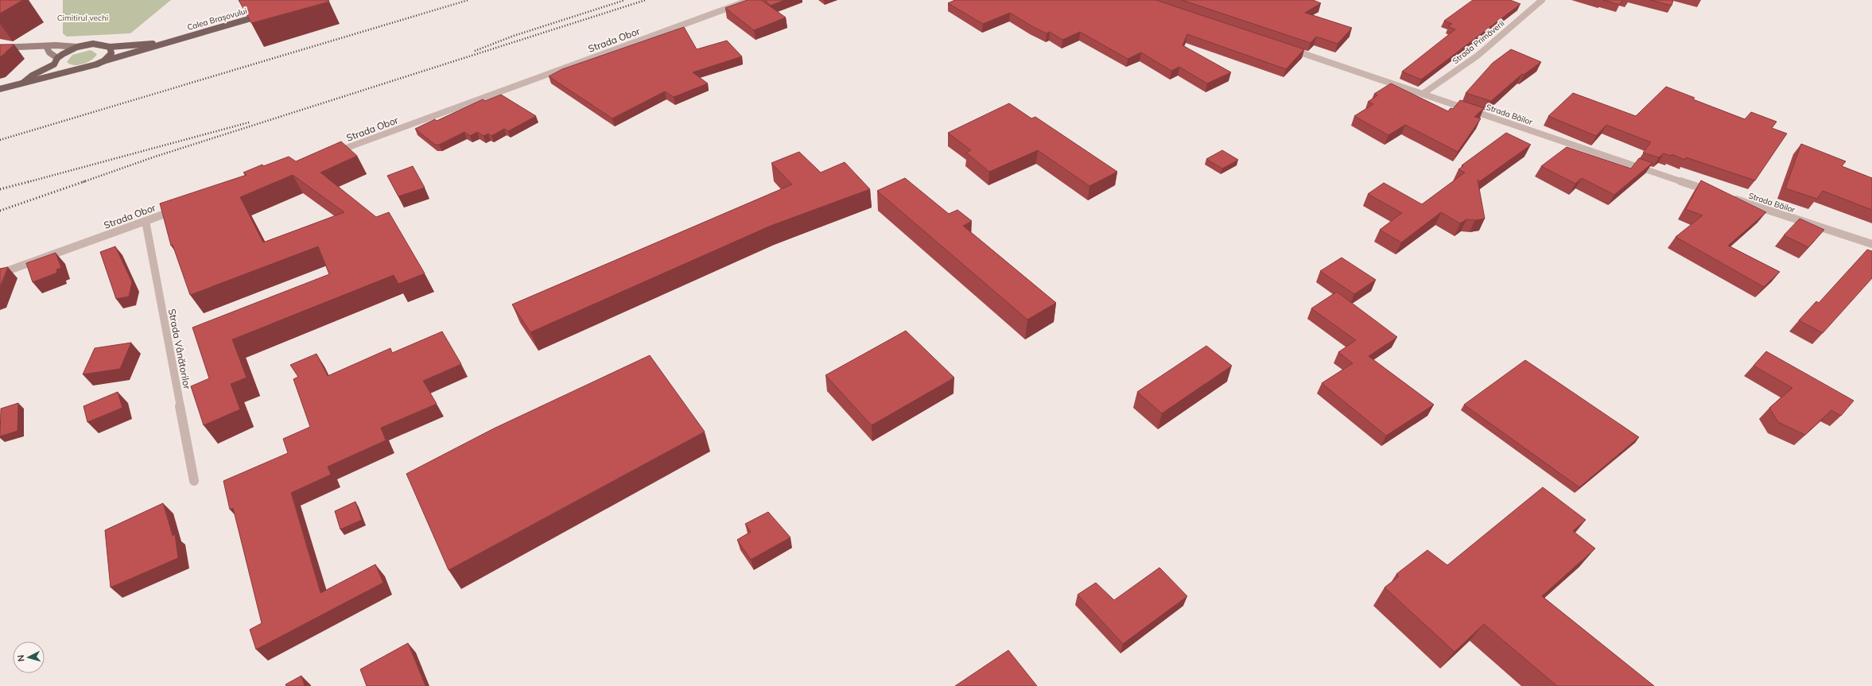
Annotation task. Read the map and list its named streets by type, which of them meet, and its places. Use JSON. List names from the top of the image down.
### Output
{
  "streets": {
    "main road": ["Calea Brașovului"],
    "street": [
      "Strada Obor",
      "Strada Primăverii",
      "Strada Băilor",
      "Strada Vânătorilor"
    ]
  },
  "crossings": [
    ["Strada Obor", "Strada Vânătorilor"],
    ["Strada Primăverii", "Strada Băilor"]
  ],
  "parks": ["Cimitirul vechi"],
  "north": "left"
}
